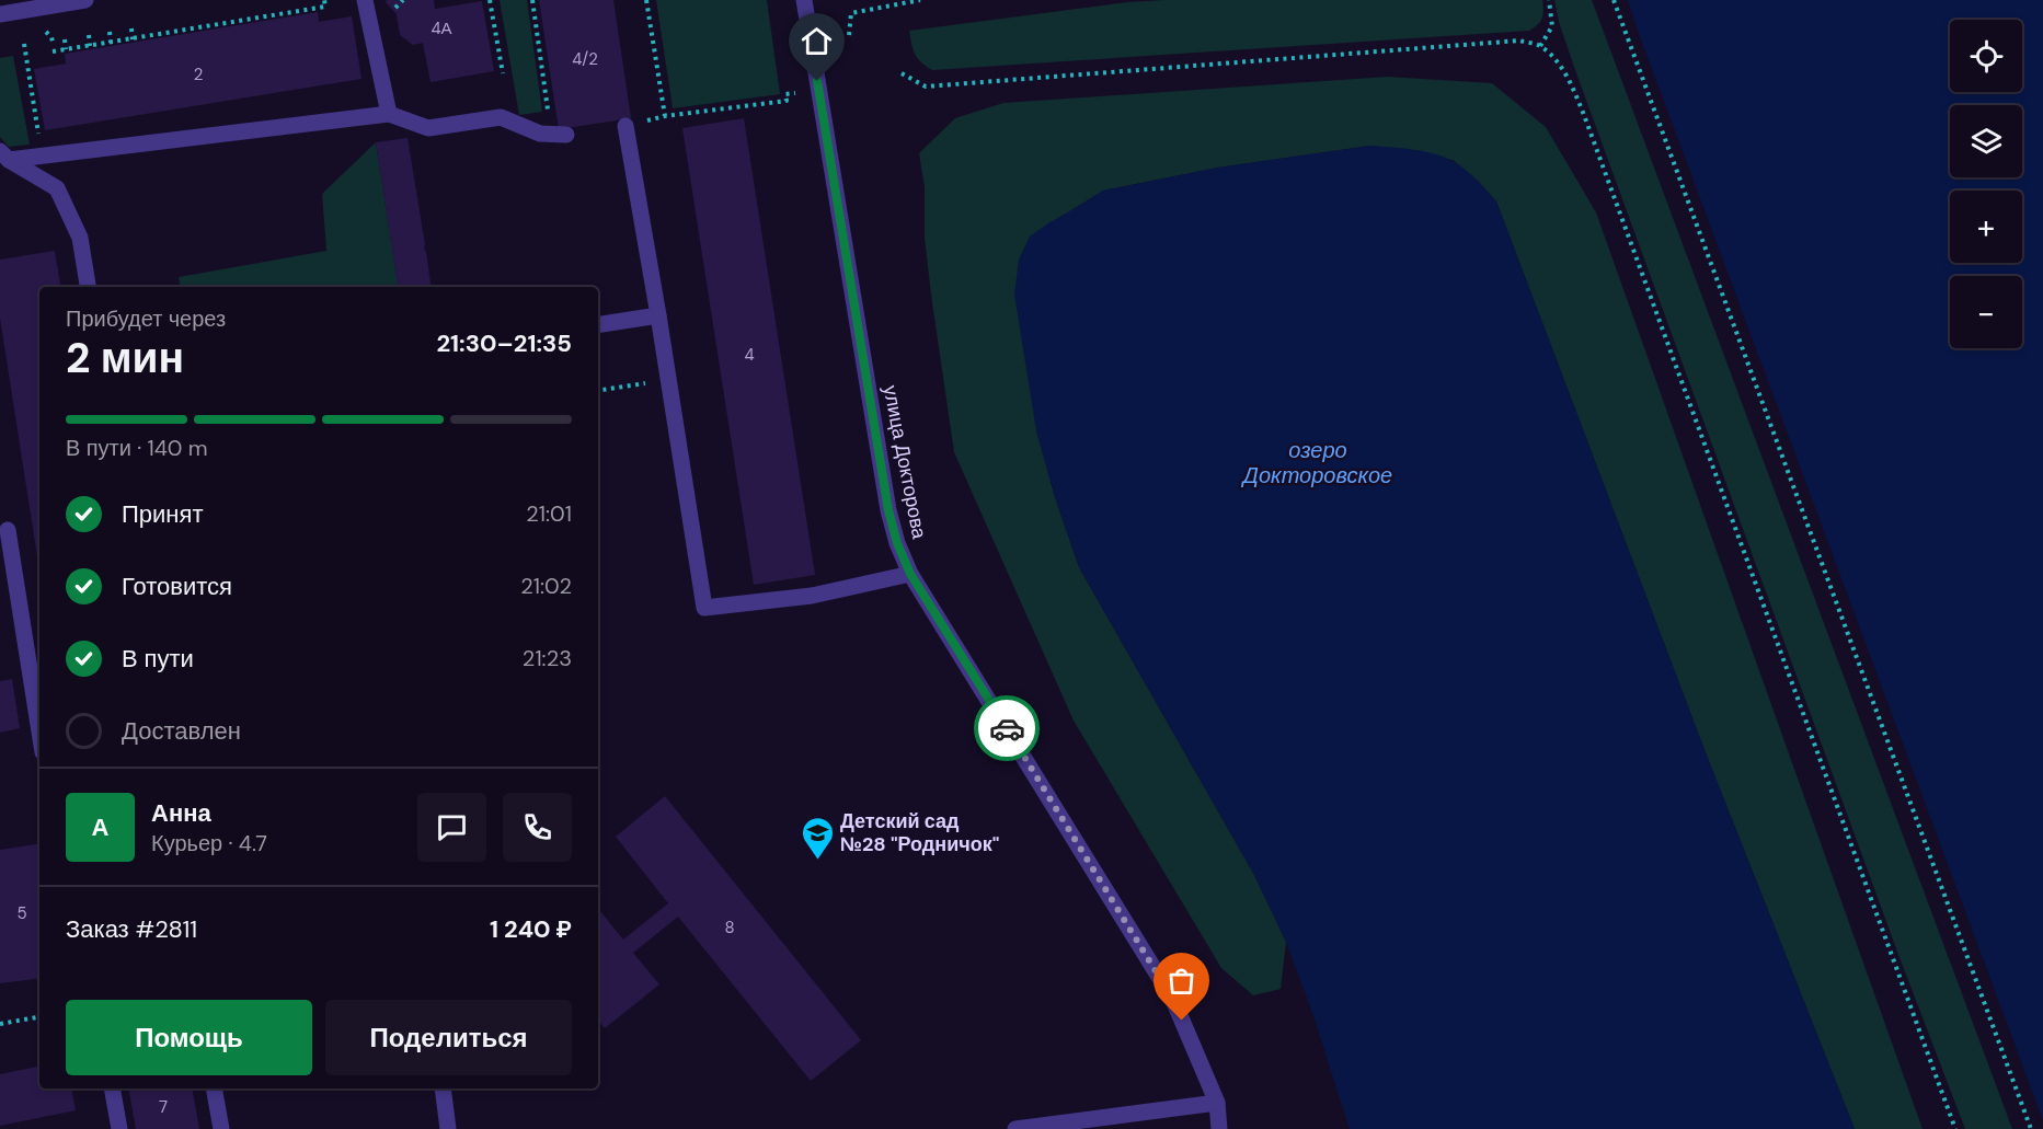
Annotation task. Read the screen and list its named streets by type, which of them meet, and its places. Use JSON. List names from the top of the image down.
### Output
{
  "streets": {
    "street": ["улица Докторова"]
  },
  "water": ["озеро Докторовское"],
  "places": {
    "school or university": ["Детский сад №28 \"Родничок\""]
  },
  "house_numbers": [
    "4А",
    "4/2",
    "2",
    "4",
    "5",
    "8",
    "7"
  ],
  "page": {
    "map_buttons": ["+", "−"],
    "heading": ["2 мин", "Прибудет через", "21:30–21:35"],
    "panel": [
      "Анна",
      "Курьер · 4.7",
      "Заказ #2811",
      "1 240 ₽"
    ],
    "bar": "В пути · 140 m",
    "list": [
      ["Принят", "21:01"],
      ["Готовится", "21:02"],
      ["В пути", "21:23"],
      "Доставлен"
    ],
    "round": "А",
    "buttons": ["Помощь", "Поделиться"]
  }
}
